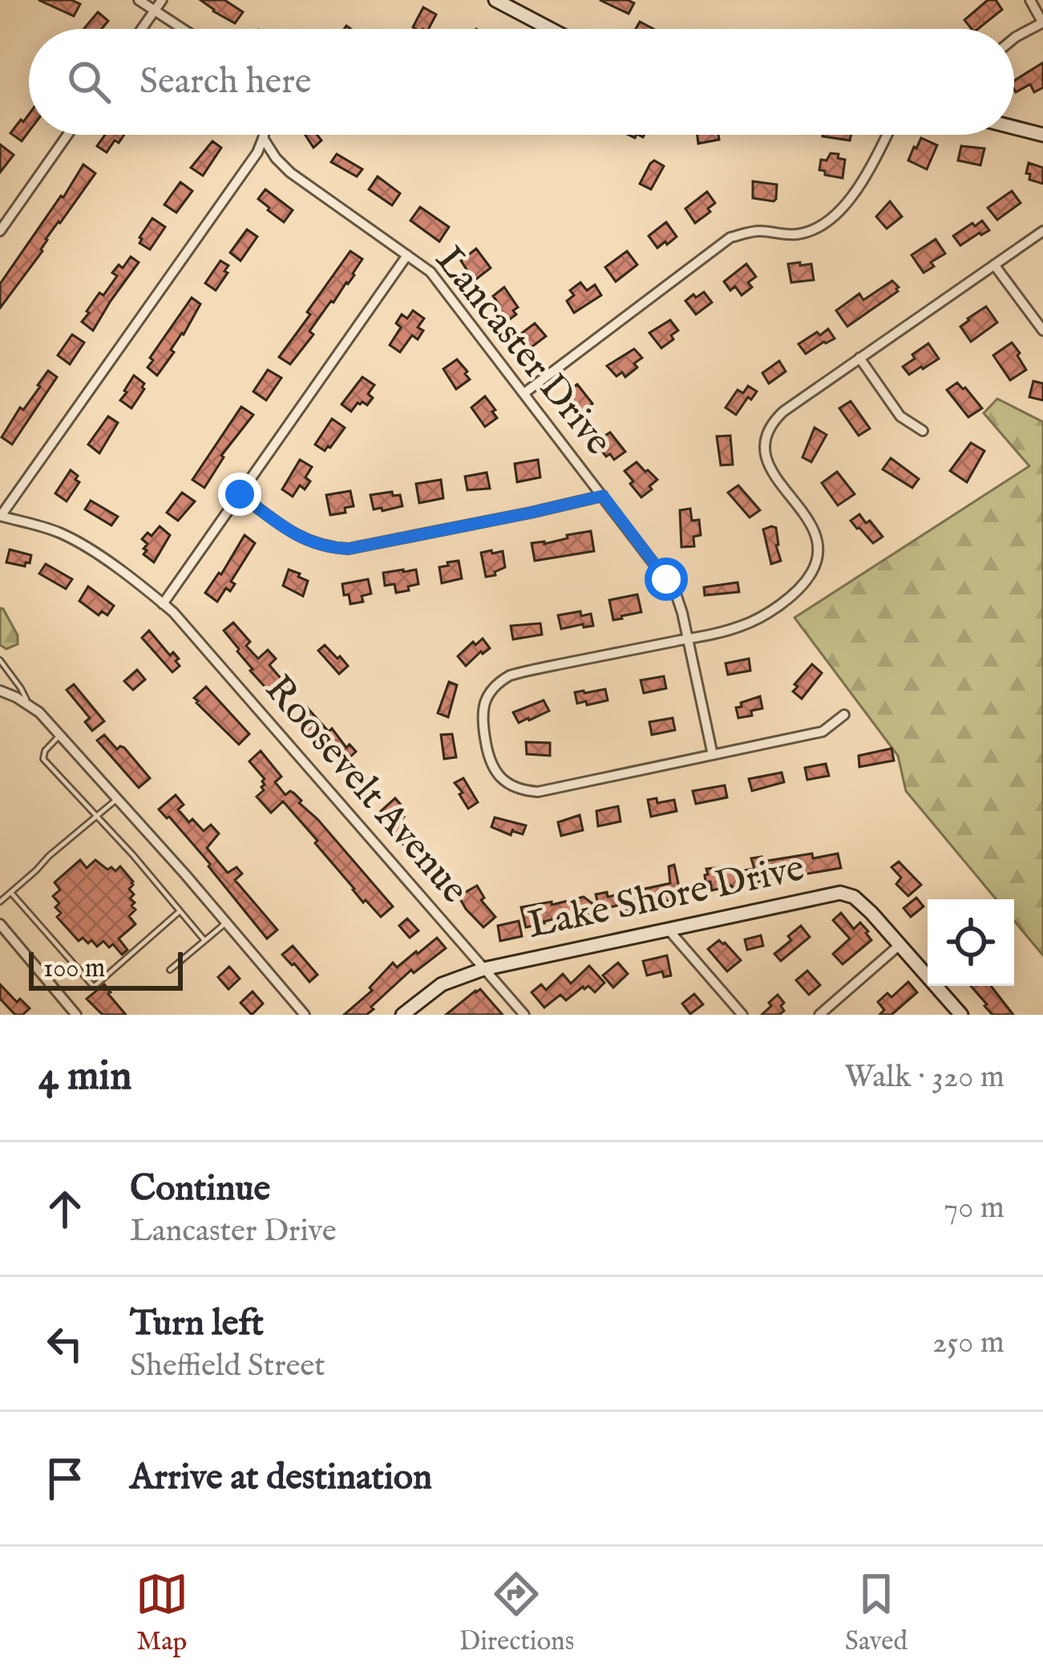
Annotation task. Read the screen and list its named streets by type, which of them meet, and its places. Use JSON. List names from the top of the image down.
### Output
{
  "streets": {
    "street": ["Lancaster Drive", "Roosevelt Avenue", "Lake Shore Drive"]
  },
  "crossings": [
    ["Roosevelt Avenue", "Lake Shore Drive"]
  ],
  "scale_bar": "100 m",
  "page": {
    "search": "Search here",
    "scale": "100 m",
    "heading": ["4 min", "Walk · 320 m"],
    "list": [
      ["Continue", "Lancaster Drive", "70 m"],
      ["Turn left", "Sheffield Street", "250 m"],
      "Arrive at destination"
    ],
    "nav": ["Map", "Directions", "Saved"]
  }
}
